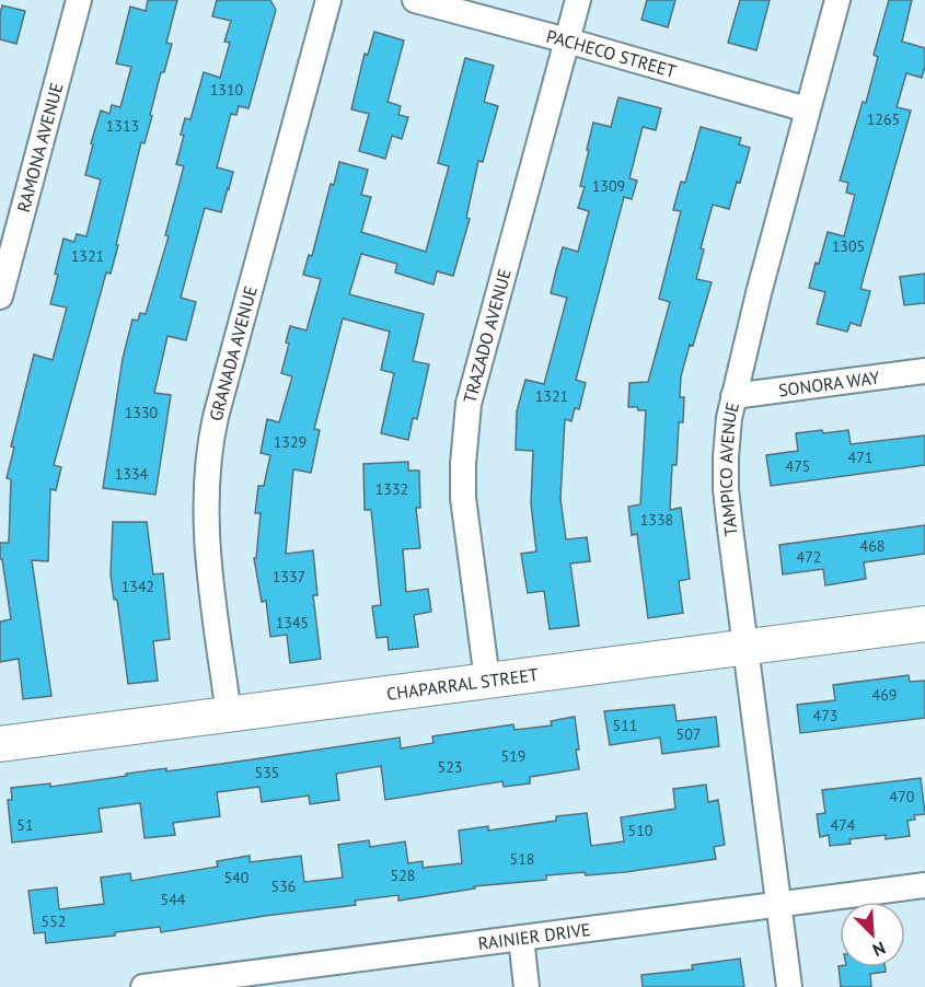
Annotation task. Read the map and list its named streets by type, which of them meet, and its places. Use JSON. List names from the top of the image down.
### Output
{
  "streets": {
    "street": [
      "PACHECO STREET",
      "RAMONA AVENUE",
      "TRAZADO AVENUE",
      "GRANADA AVENUE",
      "SONORA WAY",
      "TAMPICO AVENUE",
      "CHAPARRAL STREET",
      "RAINIER DRIVE"
    ]
  },
  "crossings": [
    ["PACHECO STREET", "TRAZADO AVENUE"],
    ["PACHECO STREET", "TAMPICO AVENUE"],
    ["TRAZADO AVENUE", "CHAPARRAL STREET"],
    ["GRANADA AVENUE", "CHAPARRAL STREET"],
    ["SONORA WAY", "TAMPICO AVENUE"],
    ["TAMPICO AVENUE", "CHAPARRAL STREET"],
    ["TAMPICO AVENUE", "RAINIER DRIVE"]
  ],
  "house_numbers": [
    "1310",
    "1265",
    "1313",
    "1309",
    "1305",
    "1321",
    "1321",
    "1330",
    "1329",
    "471",
    "475",
    "1334",
    "1332",
    "1338",
    "468",
    "472",
    "1337",
    "1342",
    "1345",
    "469",
    "473",
    "511",
    "507",
    "519",
    "523",
    "535",
    "470",
    "51",
    "474",
    "510",
    "518",
    "528",
    "540",
    "536",
    "544",
    "552"
  ],
  "north": "bottom right"
}
